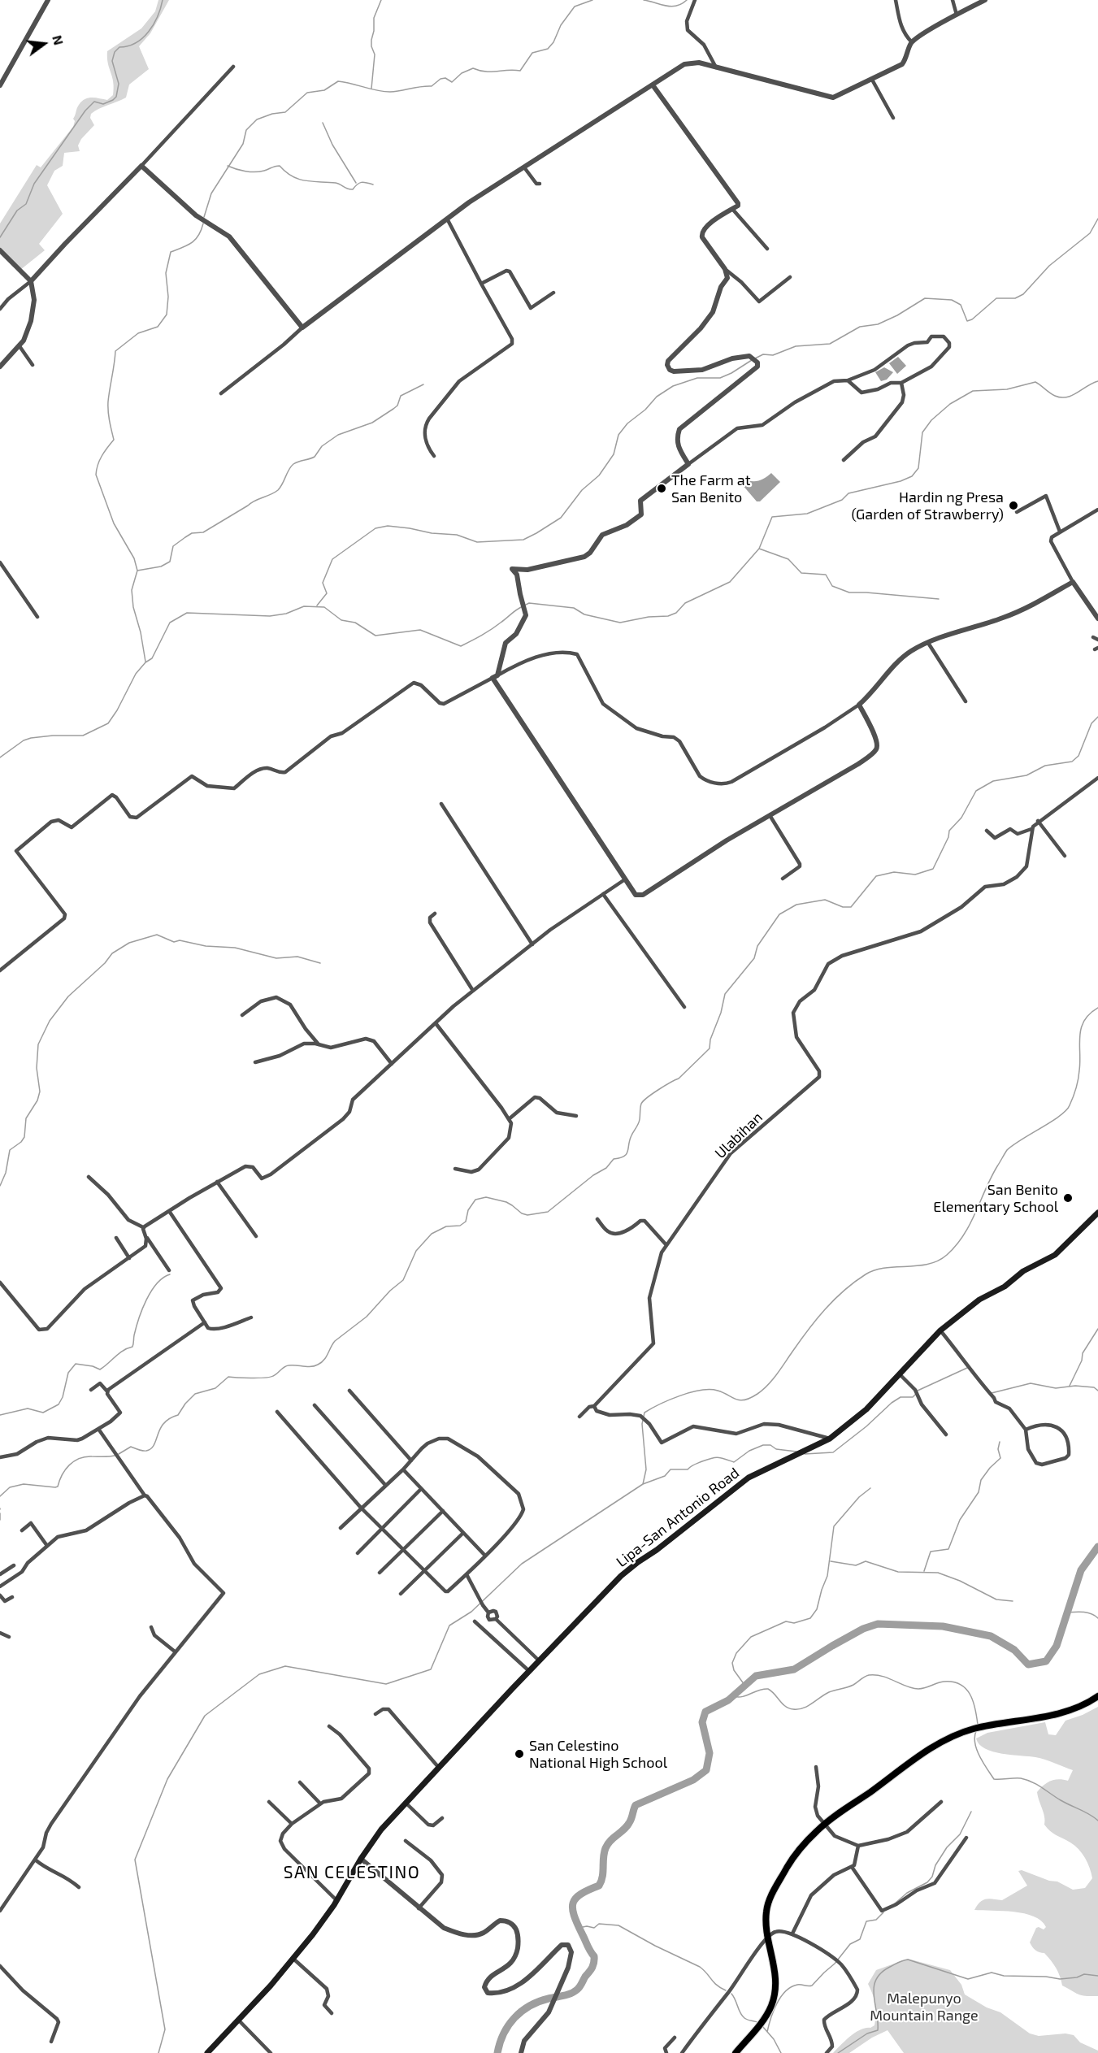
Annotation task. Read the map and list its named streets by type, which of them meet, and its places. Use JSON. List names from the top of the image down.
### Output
{
  "streets": {
    "main road": ["Lipa-San Antonio Road"],
    "street": ["Ulabihan"]
  },
  "districts": ["SAN CELESTINO"],
  "parks": ["Malepunyo Mountain Range"],
  "places": [
    "The Farm at San Benito",
    "Hardin ng Presa (Garden of Strawberry)",
    "San Benito Elementary School",
    "San Celestino National High School"
  ],
  "north": "right"
}
